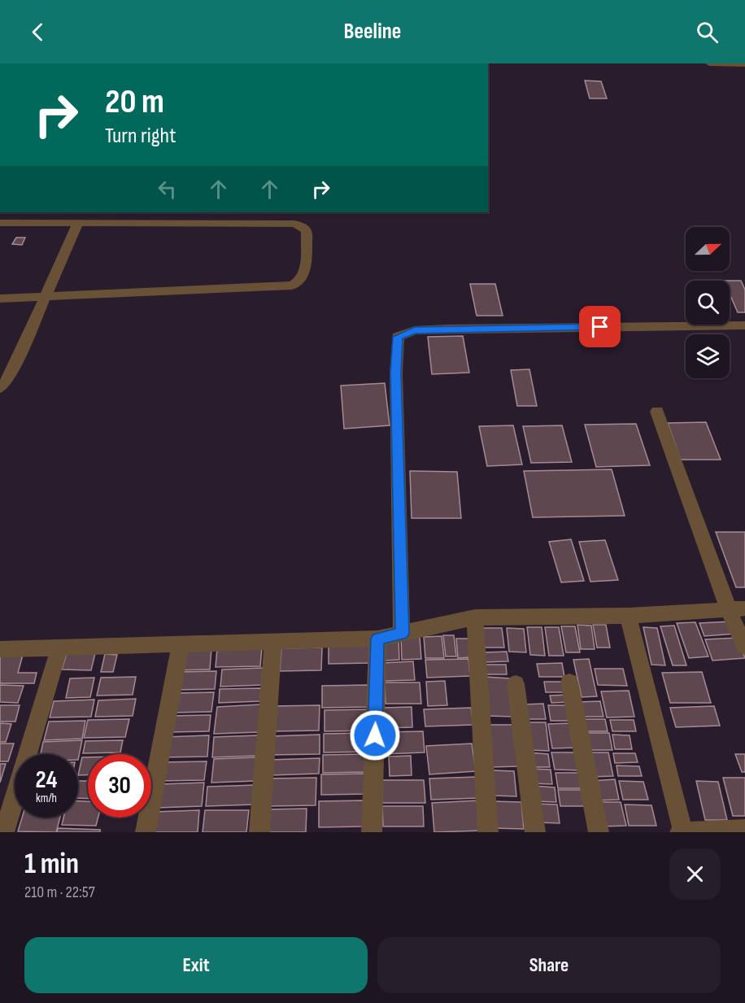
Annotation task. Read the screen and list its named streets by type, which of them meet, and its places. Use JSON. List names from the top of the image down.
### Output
{
  "north": "right",
  "page": {
    "header": "Beeline",
    "turn": ["20 m", "Turn right"],
    "speed": "24 km/h",
    "limit": "30",
    "heading": ["1 min", "210 m · 22:57"],
    "buttons": ["Exit", "Share"]
  }
}
